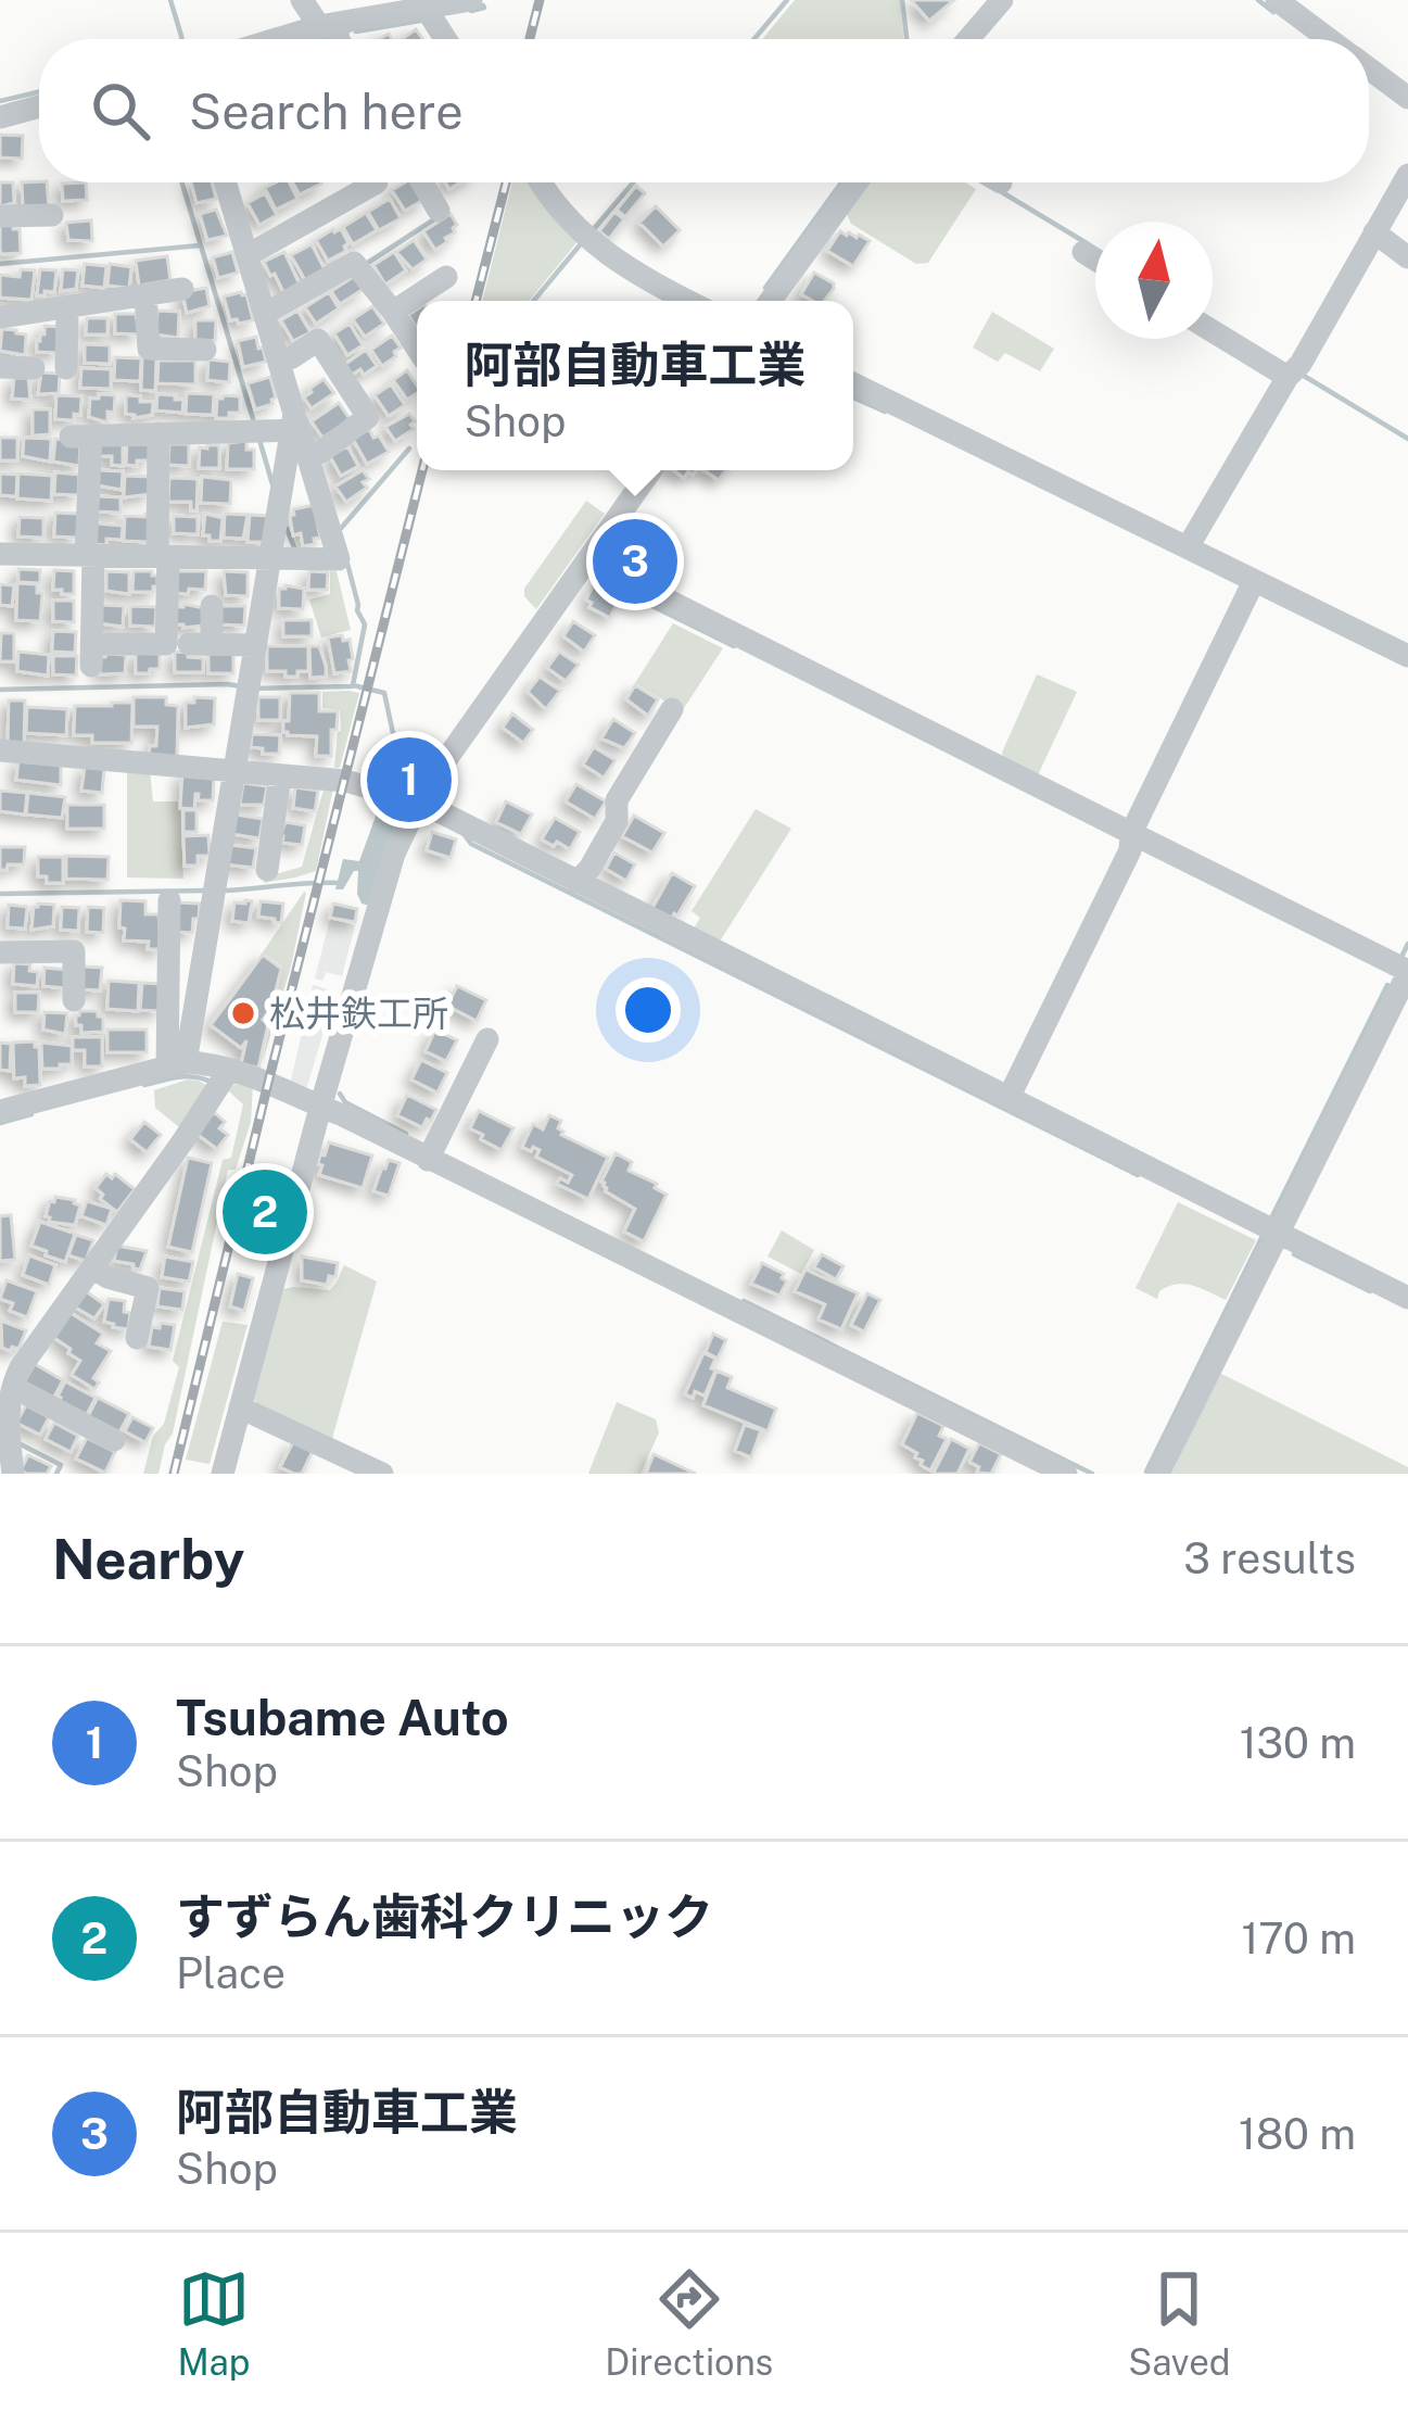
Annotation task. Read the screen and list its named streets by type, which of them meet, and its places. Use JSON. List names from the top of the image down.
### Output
{
  "places": ["松井鉄工所"],
  "north": "top",
  "page": {
    "search": "Search here",
    "popup": ["阿部自動車工業", "Shop"],
    "pins": ["3", "1", "2"],
    "heading": ["Nearby", "3 results"],
    "list": [
      {
        "mark": "1",
        "name": "Tsubame Auto",
        "note": "Shop",
        "value": "130 m"
      },
      {
        "mark": "2",
        "name": "すずらん歯科クリニック",
        "note": "Place",
        "value": "170 m"
      },
      {
        "mark": "3",
        "name": "阿部自動車工業",
        "note": "Shop",
        "value": "180 m"
      }
    ],
    "nav": ["Map", "Directions", "Saved"]
  }
}
